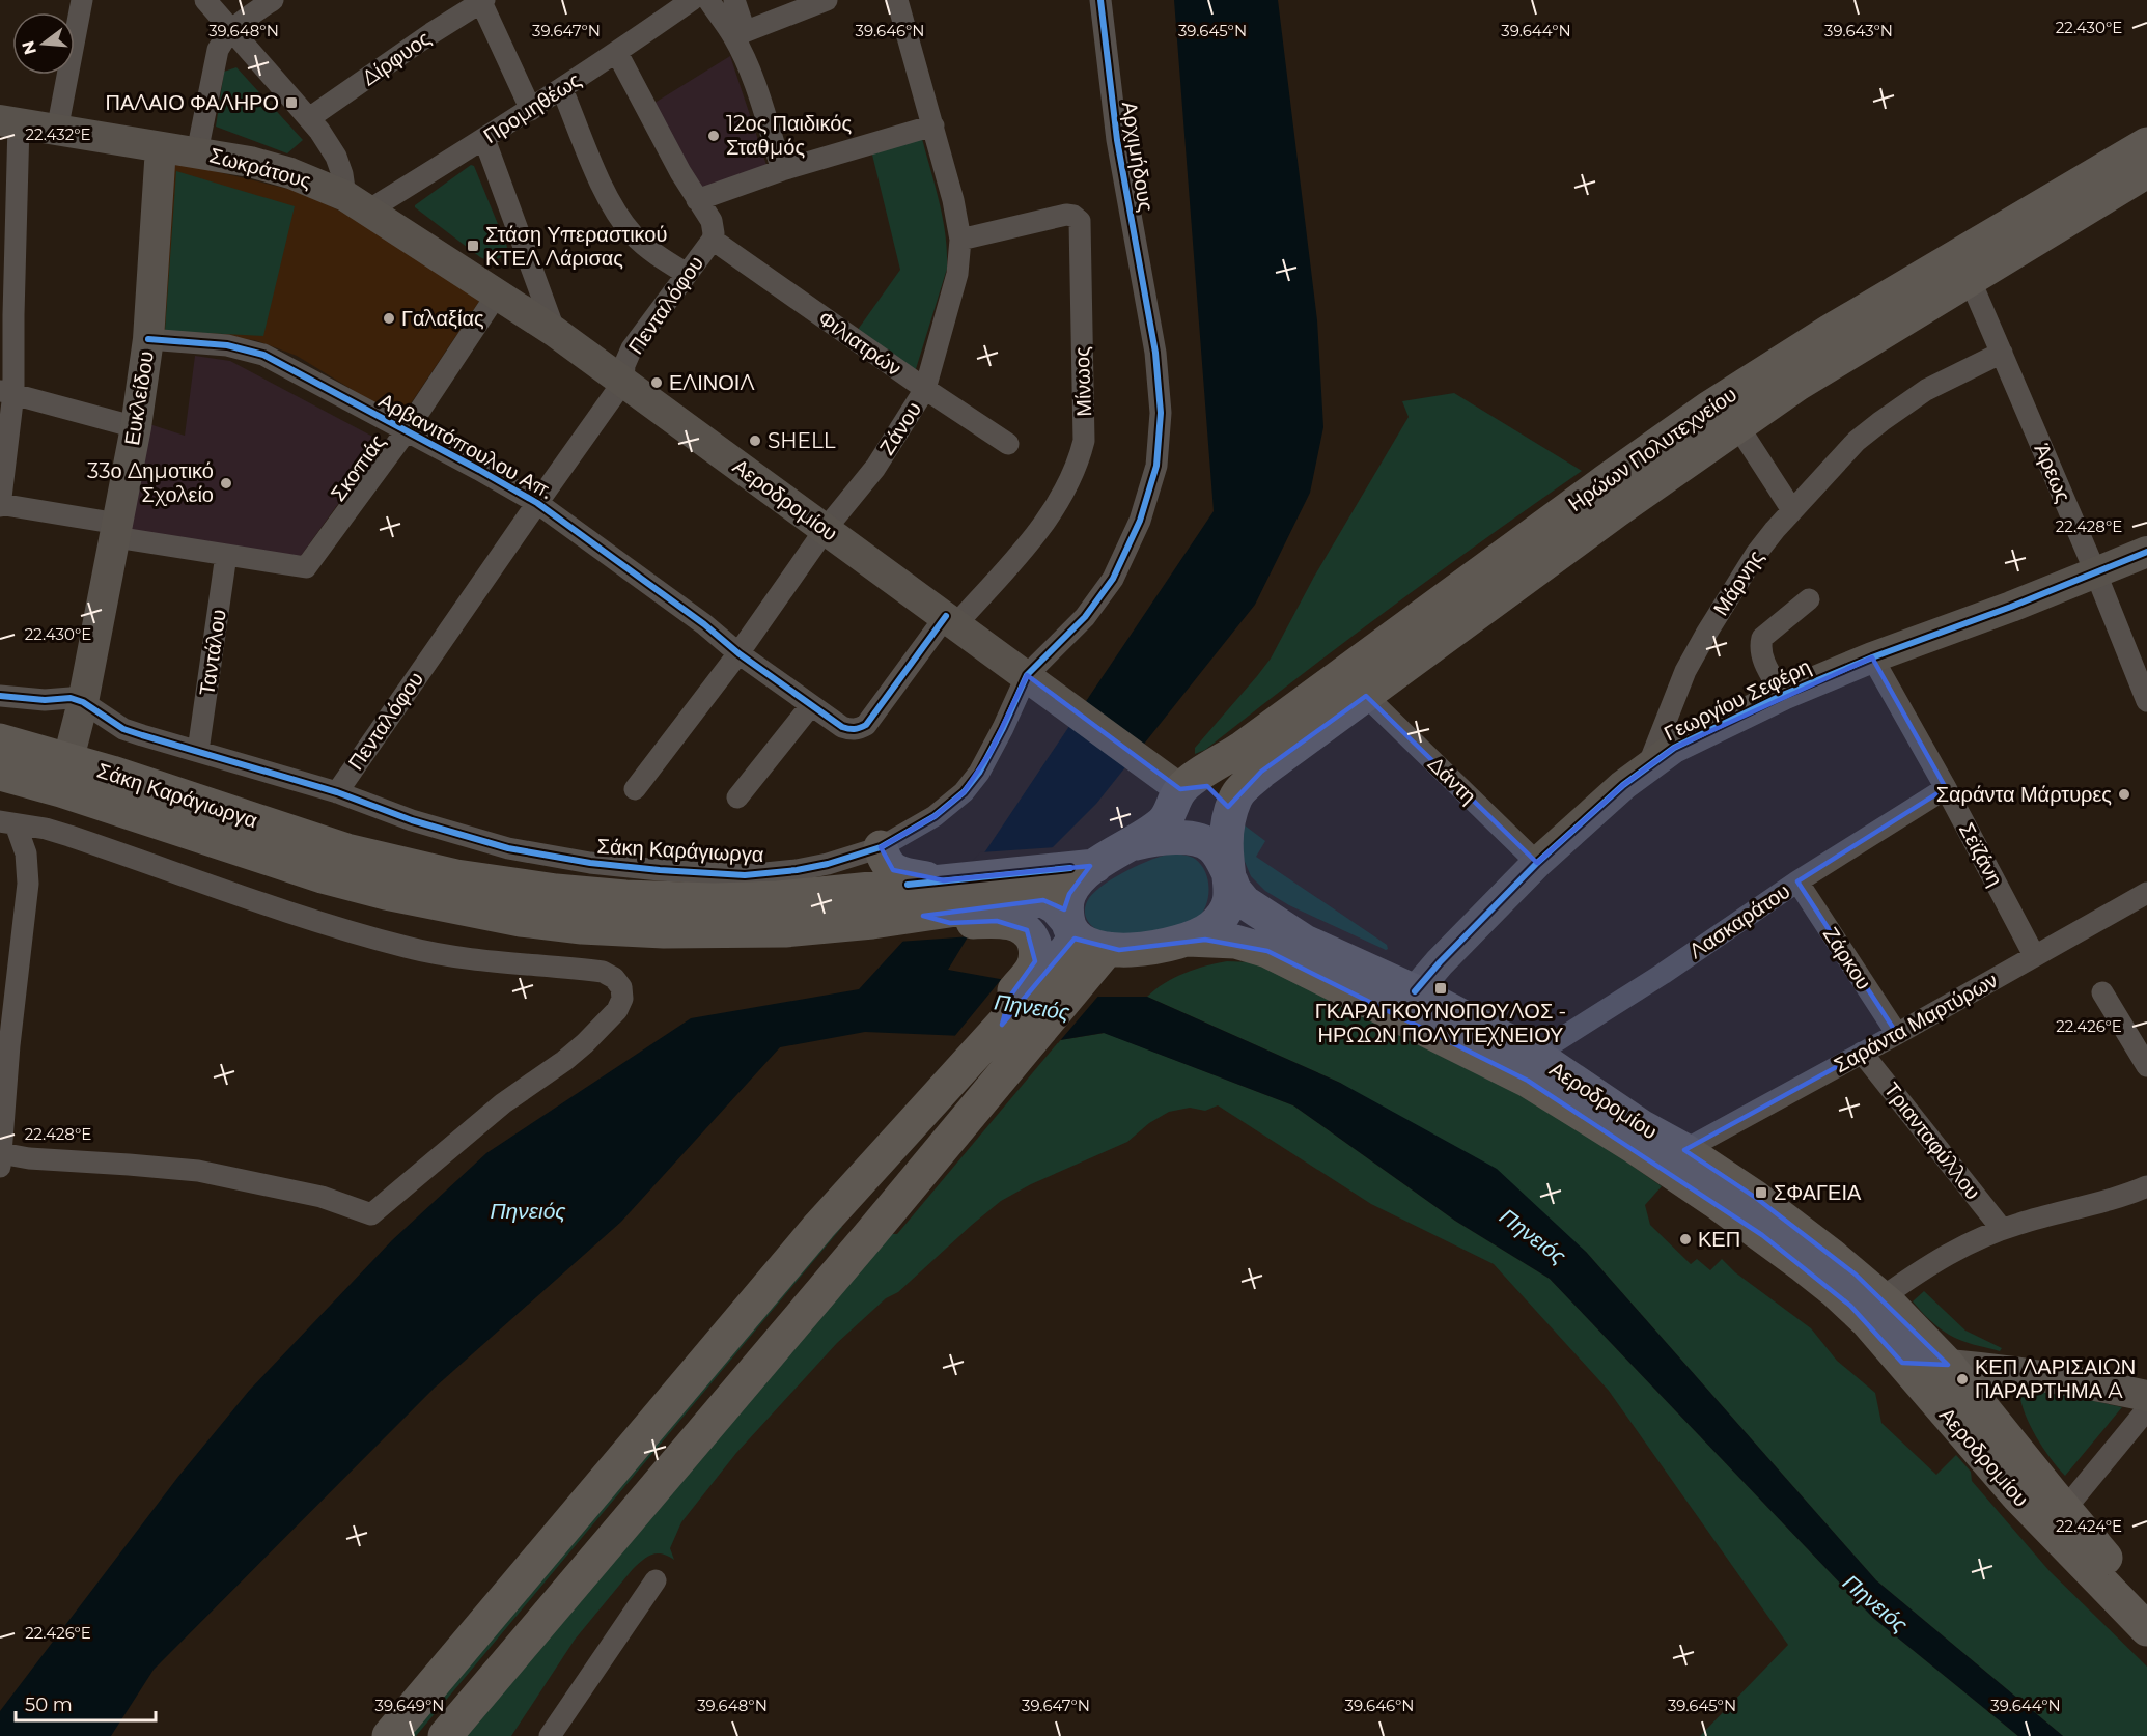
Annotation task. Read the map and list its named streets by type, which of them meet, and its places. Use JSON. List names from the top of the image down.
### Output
{
  "streets": {
    "main road": [
      "Σωκράτους",
      "Ευκλείδου",
      "Ηρώων Πολυτεχνείου",
      "Αεροδρομίου",
      "Γεωργίου Σεφέρη",
      "Σάκη Καράγιωργα"
    ],
    "street": [
      "Δίρφυος",
      "Προμηθέως",
      "Αρχιμήδους",
      "Πενταλόφου",
      "Φιλιατρών",
      "Μίνωος",
      "Ζάνου",
      "Αρβανιτόπουλου Απ.",
      "Σκοπιάς",
      "Άρεως",
      "Μάρνης",
      "Ταντάλου",
      "Δάντη",
      "Σεϊζάνη",
      "Λασκαράτου",
      "Ζάρκου",
      "Σαράντα Μαρτύρων",
      "Τριανταφύλλου"
    ]
  },
  "crossings": [
    ["Προμηθέως", "Σωκράτους"],
    ["Προμηθέως", "Πενταλόφου"],
    ["Αρχιμήδους", "Σάκη Καράγιωργα"],
    ["Σωκράτους", "Ευκλείδου"],
    ["Σωκράτους", "Σκοπιάς"],
    ["Σωκράτους", "Αεροδρομίου"],
    ["Πενταλόφου", "Φιλιατρών"],
    ["Πενταλόφου", "Αρβανιτόπουλου Απ."],
    ["Πενταλόφου", "Αεροδρομίου"],
    ["Πενταλόφου", "Σάκη Καράγιωργα"],
    ["Φιλιατρών", "Ζάνου"],
    ["Μίνωος", "Ζάνου"],
    ["Μίνωος", "Αρβανιτόπουλου Απ."],
    ["Μίνωος", "Αεροδρομίου"],
    ["Ευκλείδου", "Αρβανιτόπουλου Απ."],
    ["Ευκλείδου", "Σάκη Καράγιωργα"],
    ["Ζάνου", "Αρβανιτόπουλου Απ."],
    ["Ζάνου", "Αεροδρομίου"],
    ["Αρβανιτόπουλου Απ.", "Σκοπιάς"],
    ["Αρβανιτόπουλου Απ.", "Αεροδρομίου"],
    ["Ηρώων Πολυτεχνείου", "Άρεως"],
    ["Ηρώων Πολυτεχνείου", "Αεροδρομίου"],
    ["Ηρώων Πολυτεχνείου", "Δάντη"],
    ["Ηρώων Πολυτεχνείου", "Σάκη Καράγιωργα"],
    ["Σκοπιάς", "Ταντάλου"],
    ["Άρεως", "Μάρνης"],
    ["Άρεως", "Γεωργίου Σεφέρη"],
    ["Αεροδρομίου", "Γεωργίου Σεφέρη"],
    ["Αεροδρομίου", "Σάκη Καράγιωργα"],
    ["Αεροδρομίου", "Λασκαράτου"],
    ["Αεροδρομίου", "Σαράντα Μαρτύρων"],
    ["Μάρνης", "Γεωργίου Σεφέρη"],
    ["Ταντάλου", "Σάκη Καράγιωργα"],
    ["Γεωργίου Σεφέρη", "Δάντη"],
    ["Γεωργίου Σεφέρη", "Σεϊζάνη"],
    ["Σεϊζάνη", "Λασκαράτου"],
    ["Σεϊζάνη", "Σαράντα Μαρτύρων"],
    ["Λασκαράτου", "Ζάρκου"],
    ["Ζάρκου", "Σαράντα Μαρτύρων"],
    ["Σαράντα Μαρτύρων", "Τριανταφύλλου"]
  ],
  "water": ["Πηνειός"],
  "places": {
    "transit": [
      "ΠΑΛΑΙΟ ΦΑΛΗΡΟ",
      "Στάση Υπεραστικού ΚΤΕΛ Λάρισας",
      "ΓΚΑΡΑΓΚΟΥΝΟΠΟΥΛΟΣ - ΗΡΩΩΝ ΠΟΛΥΤΕΧΝΕΙΟΥ",
      "ΣΦΑΓΕΙΑ"
    ],
    "other": [
      "12ος Παιδικός Σταθμός",
      "Γαλαξίας",
      "ΕΛΙΝΟΙΛ",
      "SHELL",
      "33ο Δημοτικό Σχολείο",
      "Σαράντα Μάρτυρες",
      "ΚΕΠ",
      "ΚΕΠ ΛΑΡΙΣΑΙΩΝ ΠΑΡΑΡΤΗΜΑ A"
    ]
  },
  "scale_bar": "50 m",
  "north": "left",
  "coordinates": [
    "22.430°E",
    "39.648°N",
    "39.647°N",
    "39.646°N",
    "39.645°N",
    "39.644°N",
    "39.643°N",
    "22.432°E",
    "22.428°E",
    "22.426°E",
    "22.424°E",
    "39.649°N"
  ]
}
